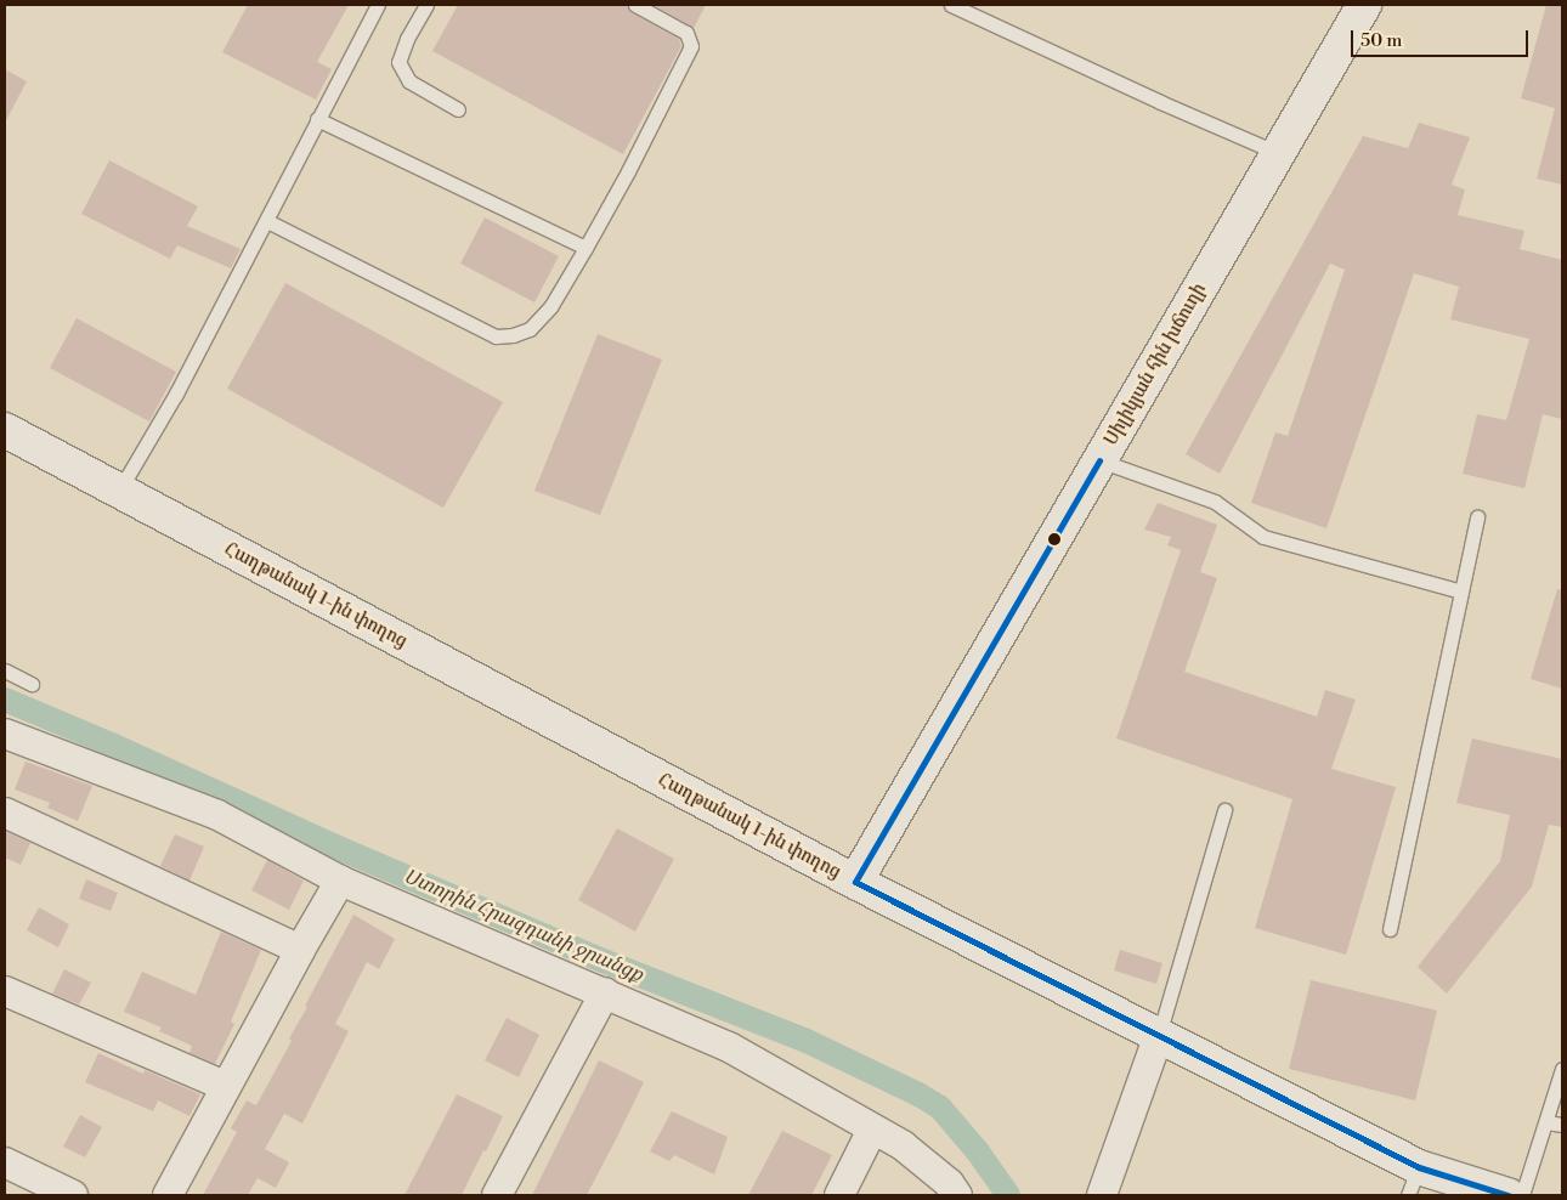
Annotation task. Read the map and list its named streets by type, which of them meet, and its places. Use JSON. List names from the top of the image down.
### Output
{
  "streets": {
    "main road": ["Սիլիկյան հին խճուղի", "Հաղթանակ 1-ին փողոց"]
  },
  "crossings": [
    ["Սիլիկյան հին խճուղի", "Հաղթանակ 1-ին փողոց"]
  ],
  "water": ["Ստորին Հրազդանի ջրանցք"],
  "scale_bar": "50 m"
}
